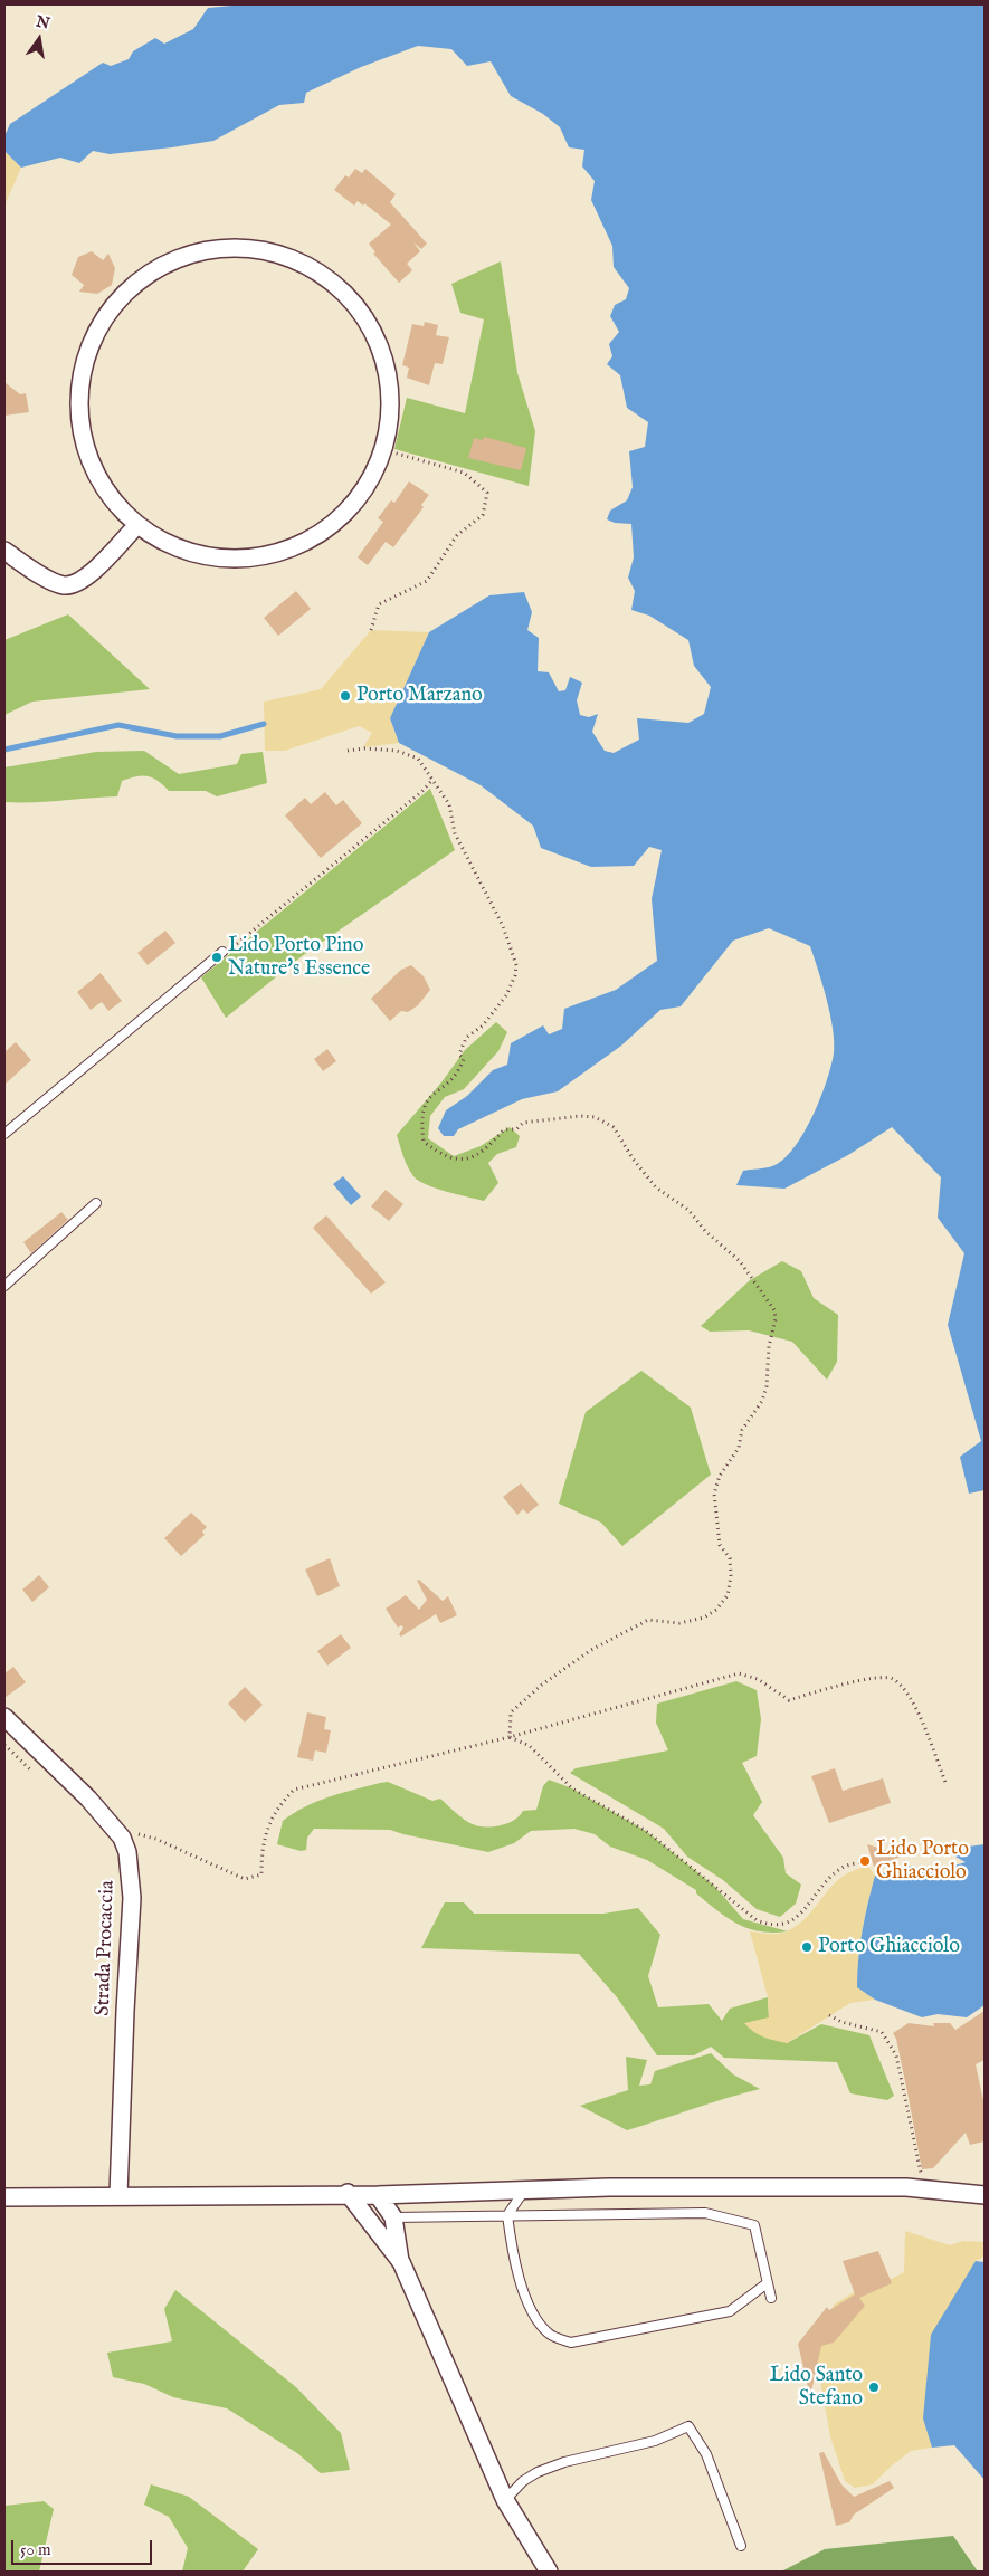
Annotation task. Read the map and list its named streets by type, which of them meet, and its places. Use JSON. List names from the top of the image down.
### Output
{
  "streets": {
    "street": ["Strada Procaccia"]
  },
  "places": [
    "Porto Marzano",
    "Lido Porto Pino Nature's Essence",
    "Lido Porto Ghiacciolo",
    "Porto Ghiacciolo",
    "Lido Santo Stefano"
  ],
  "scale_bar": "50 m",
  "north": "top"
}
